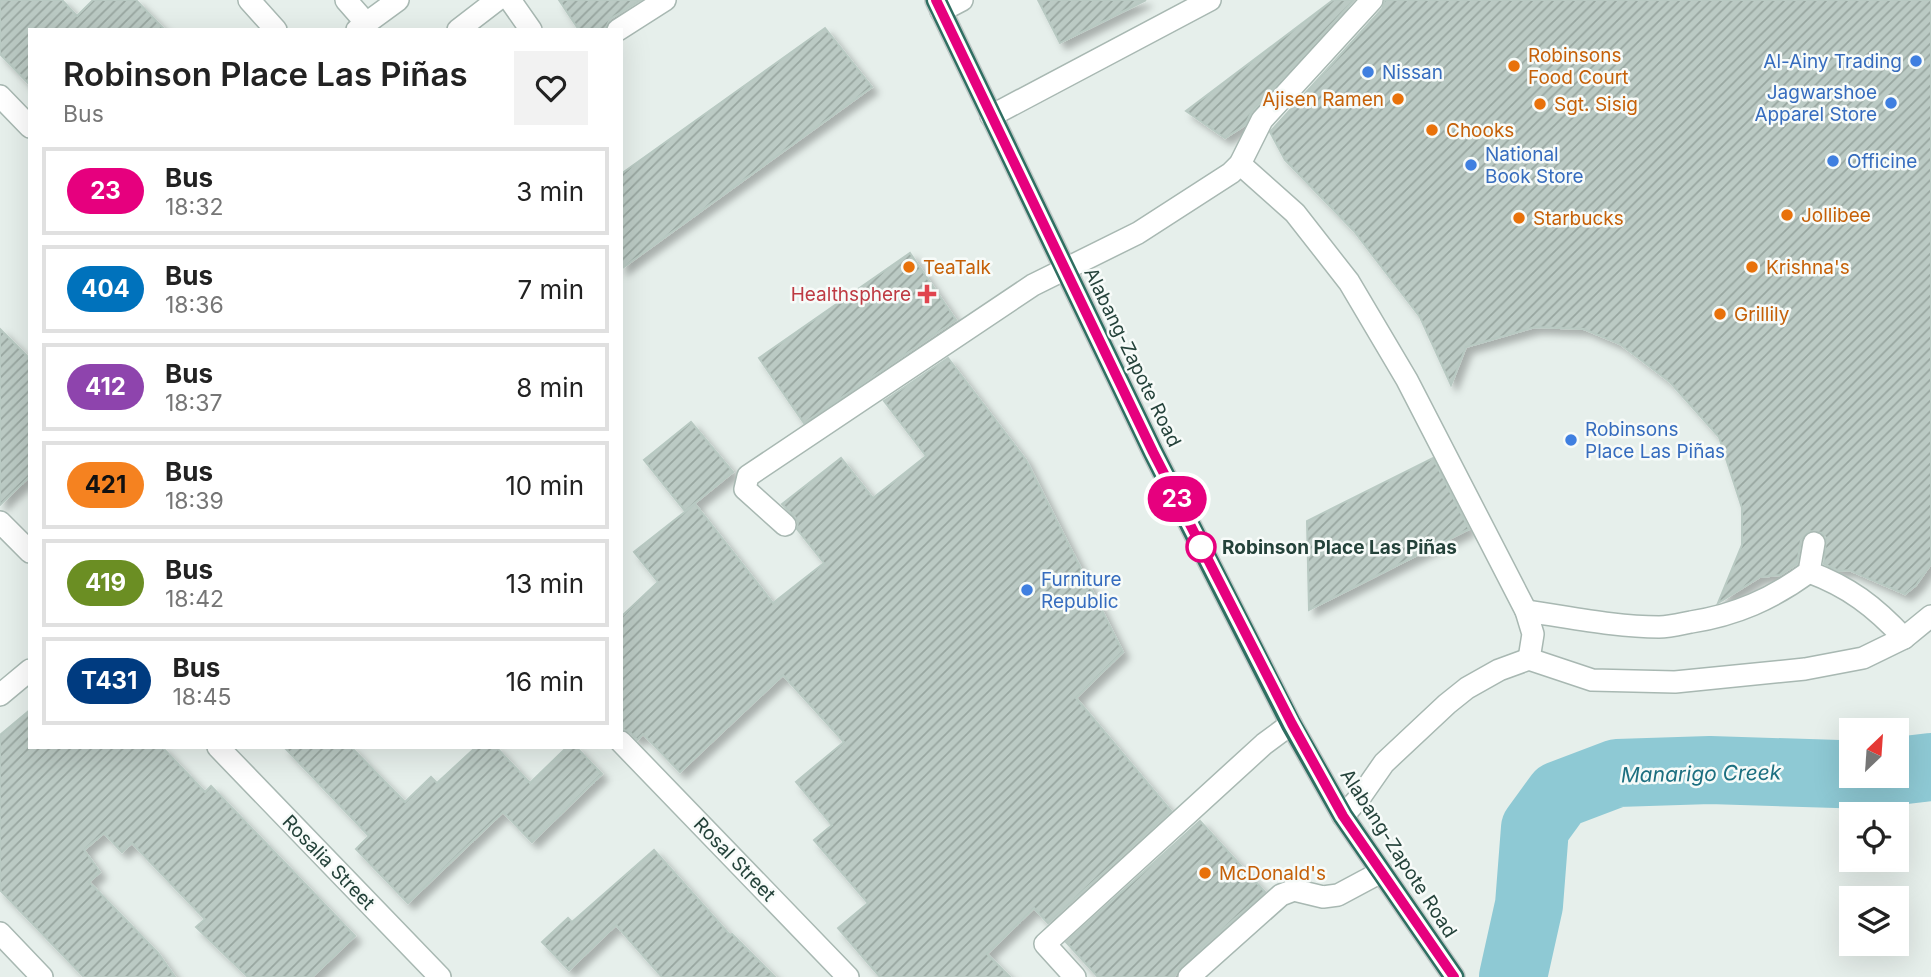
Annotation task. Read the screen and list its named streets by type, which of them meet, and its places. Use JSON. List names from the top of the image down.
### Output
{
  "streets": {
    "highway": ["Alabang-Zapote Road"],
    "street": ["Rosal Street", "Rosalia Street"]
  },
  "water": ["Manarigo Creek"],
  "places": {
    "other": [
      "Al-Ainy Trading",
      "Robinsons Food Court",
      "Nissan",
      "Ajisen Ramen",
      "Jagwarshoe Apparel Store",
      "Sgt. Sisig",
      "Chooks",
      "Officine",
      "National Book Store",
      "Jollibee",
      "Starbucks",
      "TeaTalk",
      "Krishna's",
      "Grillily",
      "Robinsons Place Las Piñas",
      "Robinson Place Las Piñas",
      "Furniture Republic",
      "McDonald's"
    ],
    "health": ["Healthsphere"]
  },
  "lines": ["bus line 23"],
  "north": "top right",
  "page": {
    "on_map": "23",
    "heading": ["Robinson Place Las Piñas", "Bus"],
    "list": [
      {
        "mark": "23",
        "name": "Bus",
        "note": "18:32",
        "value": "3 min"
      },
      {
        "mark": "404",
        "name": "Bus",
        "note": "18:36",
        "value": "7 min"
      },
      {
        "mark": "412",
        "name": "Bus",
        "note": "18:37",
        "value": "8 min"
      },
      {
        "mark": "421",
        "name": "Bus",
        "note": "18:39",
        "value": "10 min"
      },
      {
        "mark": "419",
        "name": "Bus",
        "note": "18:42",
        "value": "13 min"
      },
      {
        "mark": "T431",
        "name": "Bus",
        "note": "18:45",
        "value": "16 min"
      }
    ]
  }
}
